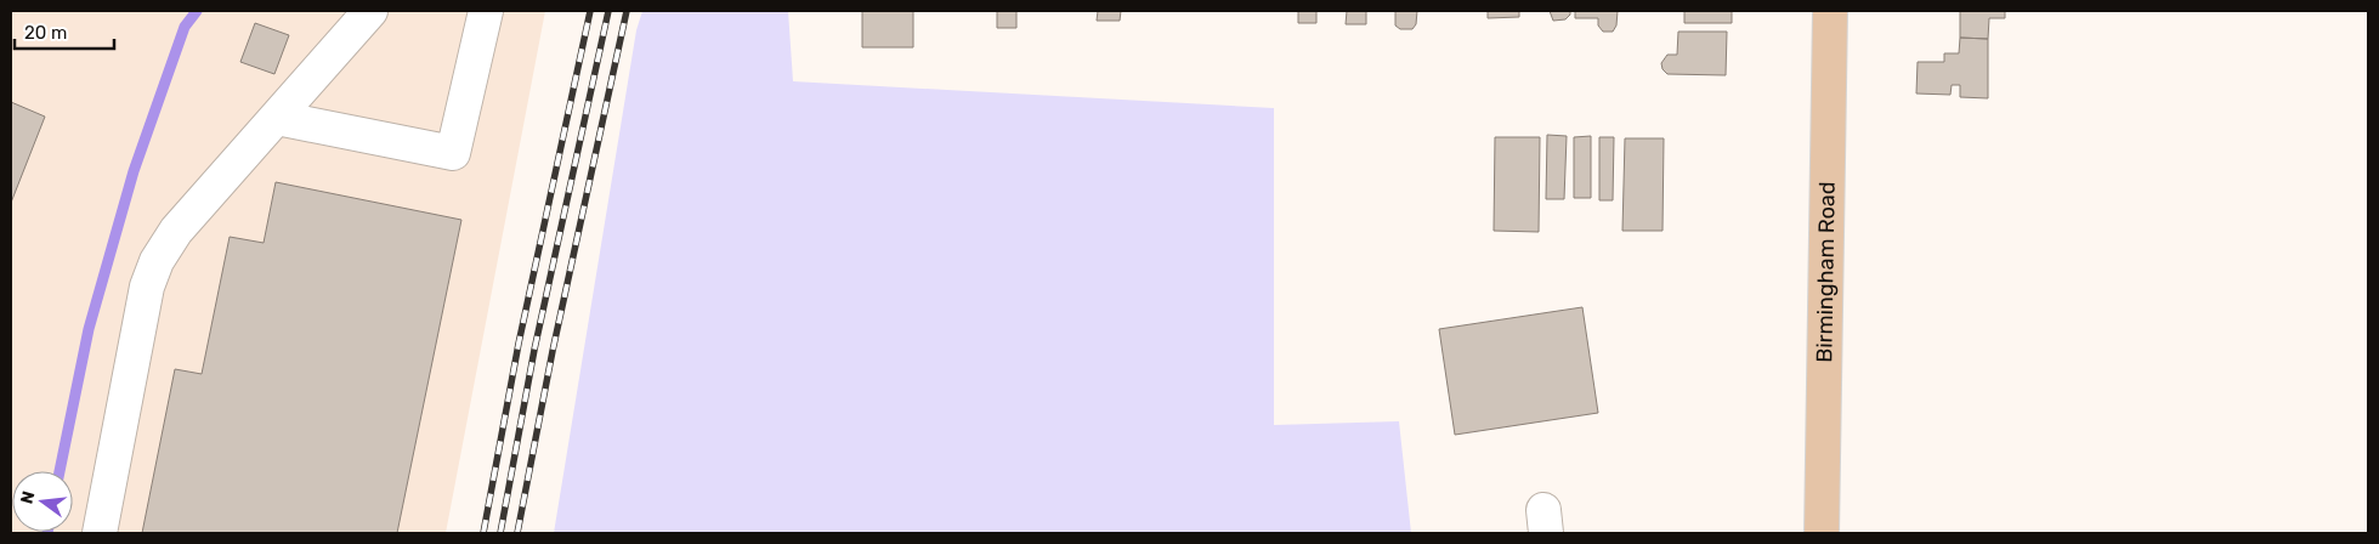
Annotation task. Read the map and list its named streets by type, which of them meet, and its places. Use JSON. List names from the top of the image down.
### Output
{
  "streets": {
    "main road": ["Birmingham Road"]
  },
  "scale_bar": "20 m",
  "north": "left"
}
